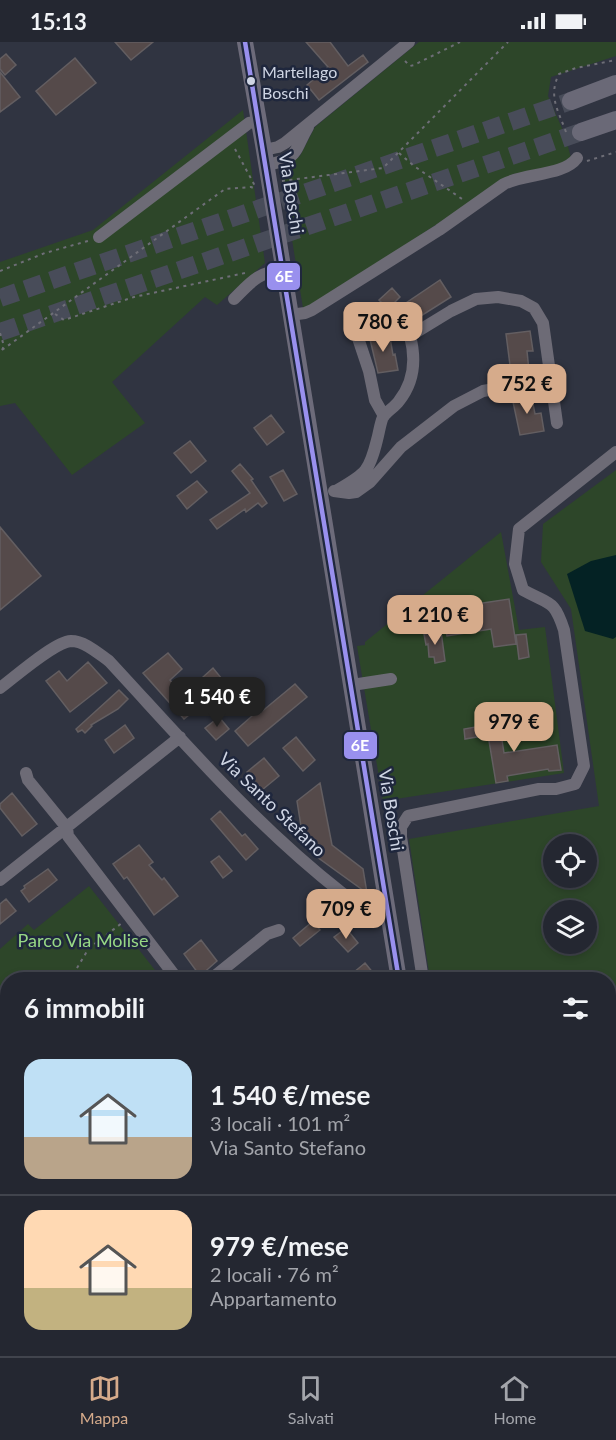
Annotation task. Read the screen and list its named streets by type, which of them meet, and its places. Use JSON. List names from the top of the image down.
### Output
{
  "streets": {
    "main road": ["Via Boschi"],
    "street": ["Via Santo Stefano"]
  },
  "crossings": [
    ["Via Boschi", "Via Santo Stefano"]
  ],
  "parks": ["Parco Via Molise"],
  "places": ["Martellago Boschi"],
  "lines": ["transit line 6E"],
  "page": {
    "status": "15:13",
    "price": [
      "780 €",
      "752 €",
      "1 210 €",
      "1 540 €",
      "979 €",
      "709 €"
    ],
    "heading": "6 immobili",
    "list": [
      {
        "name": "1 540 €/mese",
        "note": "3 locali · 101 m² · Via Santo Stefano"
      },
      {
        "name": "979 €/mese",
        "note": "2 locali · 76 m² · Appartamento"
      }
    ],
    "tabs": ["Mappa", "Salvati", "Home"]
  }
}
